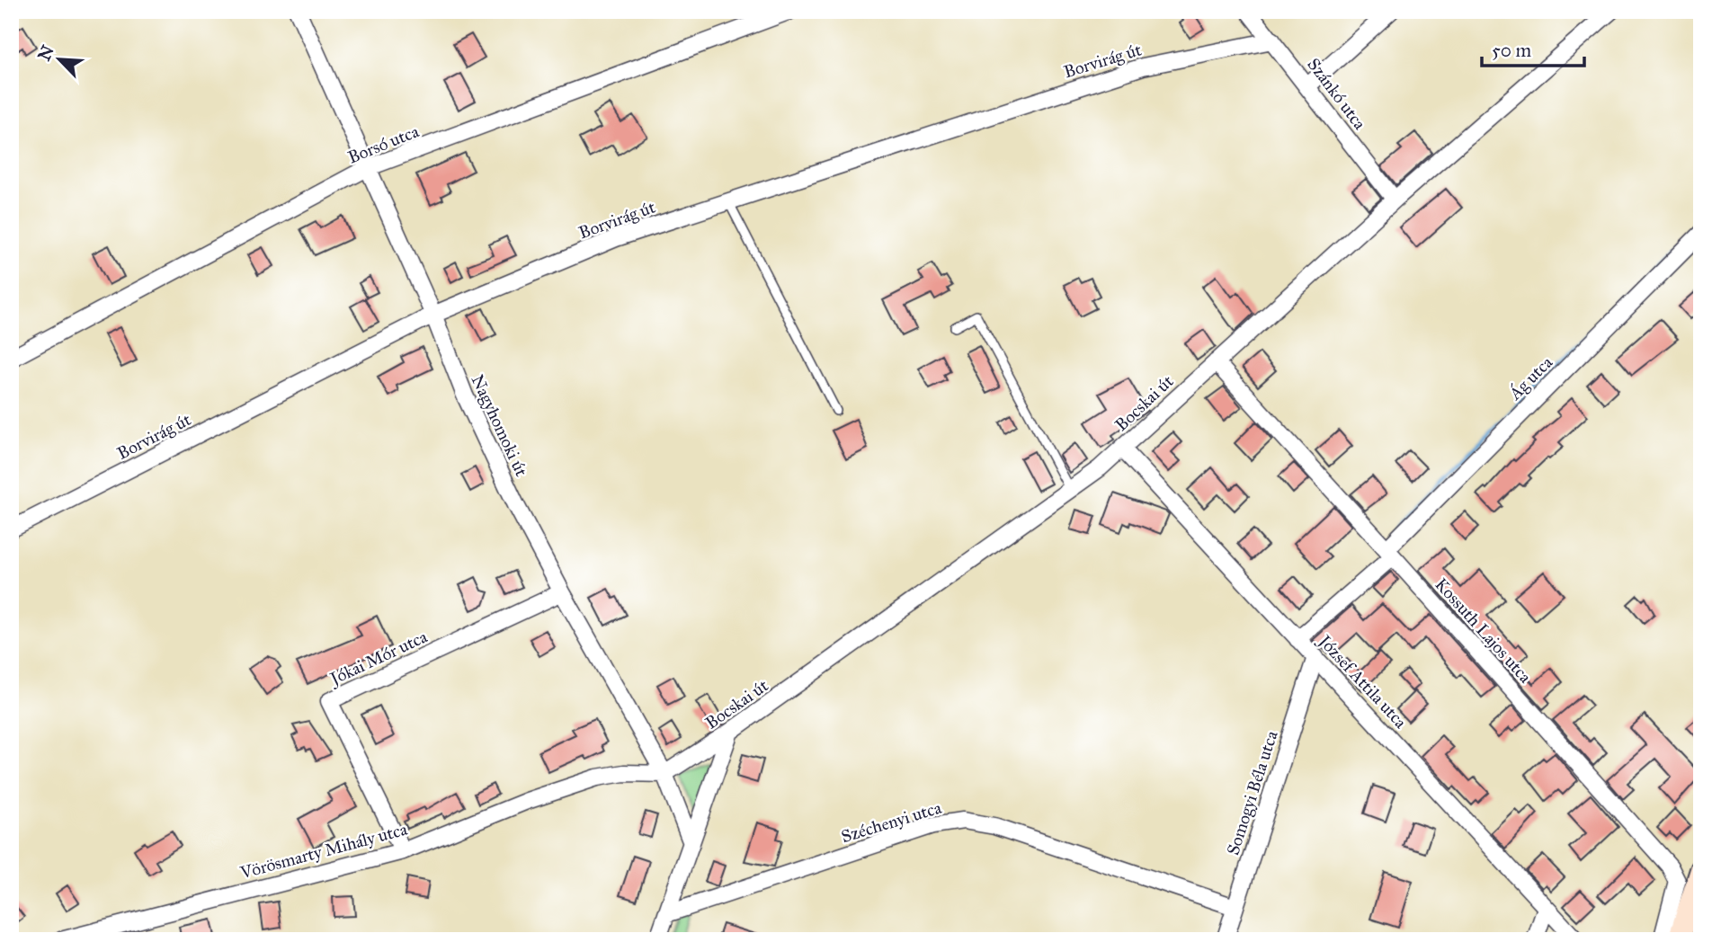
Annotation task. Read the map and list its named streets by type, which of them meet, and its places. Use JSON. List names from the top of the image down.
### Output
{
  "streets": {
    "street": [
      "Borvirág út",
      "Szánkó utca",
      "Borsó utca",
      "Ág utca",
      "Bocskai út",
      "Nagyhomoki út",
      "Kossuth Lajos utca",
      "Jókai Mór utca",
      "József Attila utca",
      "Somogyi Béla utca",
      "Széchenyi utca",
      "Vörösmarty Mihály utca"
    ]
  },
  "crossings": [
    ["Borvirág út", "Szánkó utca"],
    ["Borvirág út", "Nagyhomoki út"],
    ["Szánkó utca", "Bocskai út"],
    ["Borsó utca", "Nagyhomoki út"],
    ["Ág utca", "Kossuth Lajos utca"],
    ["Ág utca", "József Attila utca"],
    ["Bocskai út", "Nagyhomoki út"],
    ["Bocskai út", "Kossuth Lajos utca"],
    ["Bocskai út", "József Attila utca"],
    ["Bocskai út", "Vörösmarty Mihály utca"],
    ["Nagyhomoki út", "Jókai Mór utca"],
    ["Nagyhomoki út", "Vörösmarty Mihály utca"],
    ["Jókai Mór utca", "Vörösmarty Mihály utca"],
    ["József Attila utca", "Somogyi Béla utca"],
    ["Somogyi Béla utca", "Széchenyi utca"]
  ],
  "scale_bar": "50 m",
  "north": "top left"
}
